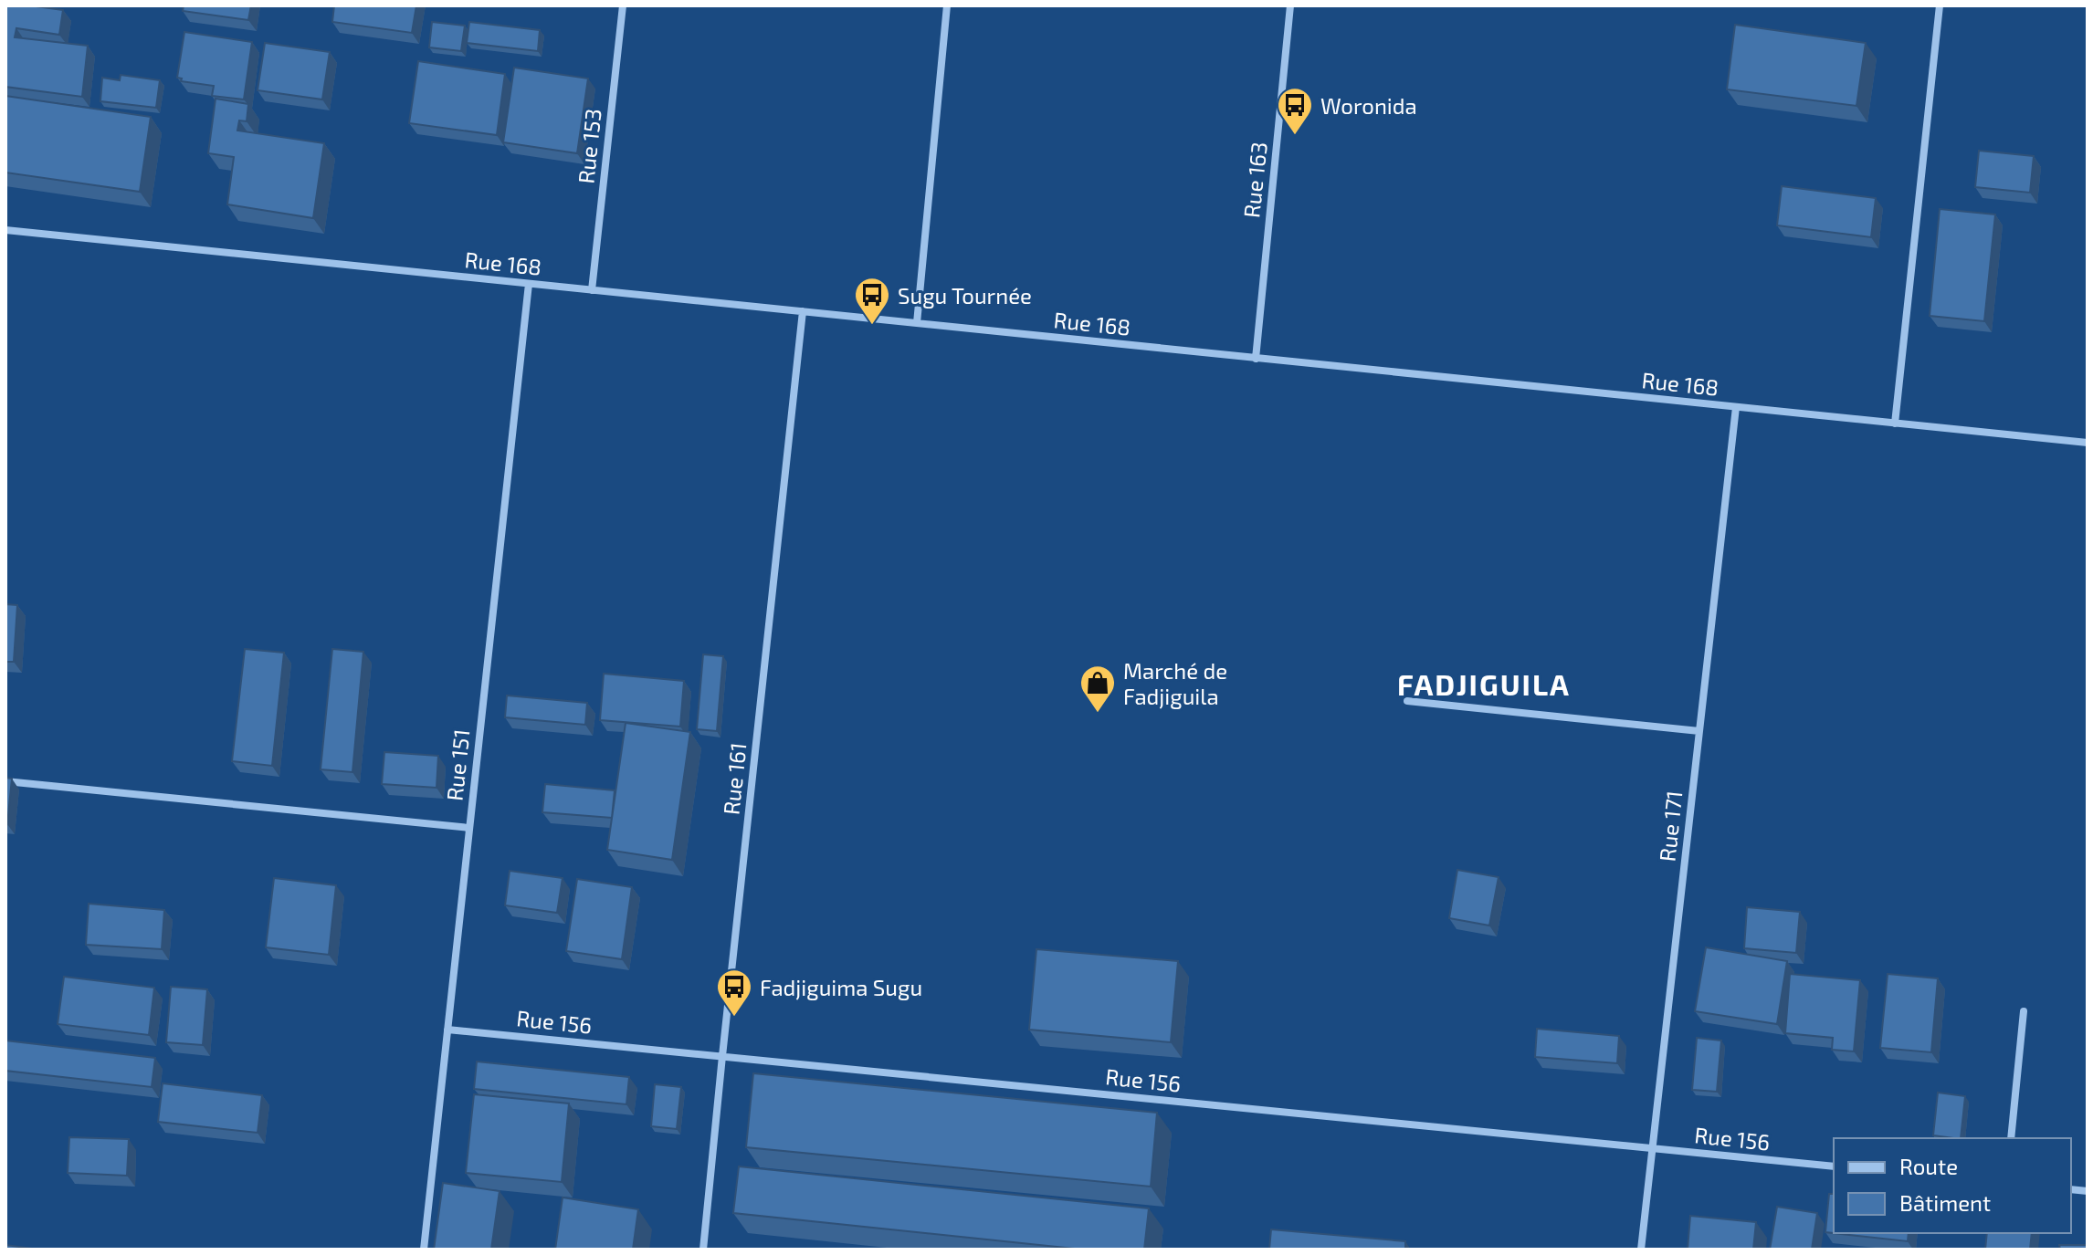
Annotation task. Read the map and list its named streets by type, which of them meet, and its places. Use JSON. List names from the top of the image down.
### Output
{
  "streets": {
    "street": [
      "Rue 153",
      "Rue 163",
      "Rue 168",
      "Rue 151",
      "Rue 161",
      "Rue 171",
      "Rue 156"
    ]
  },
  "crossings": [
    ["Rue 153", "Rue 168"],
    ["Rue 163", "Rue 168"],
    ["Rue 168", "Rue 151"],
    ["Rue 168", "Rue 161"],
    ["Rue 168", "Rue 171"],
    ["Rue 151", "Rue 156"],
    ["Rue 161", "Rue 156"],
    ["Rue 171", "Rue 156"]
  ],
  "districts": ["FADJIGUILA"],
  "places": {
    "bus stop": ["Woronida", "Sugu Tournée", "Fadjiguima Sugu"],
    "shop": ["Marché de Fadjiguila"]
  },
  "legend": ["Route", "Bâtiment"]
}
